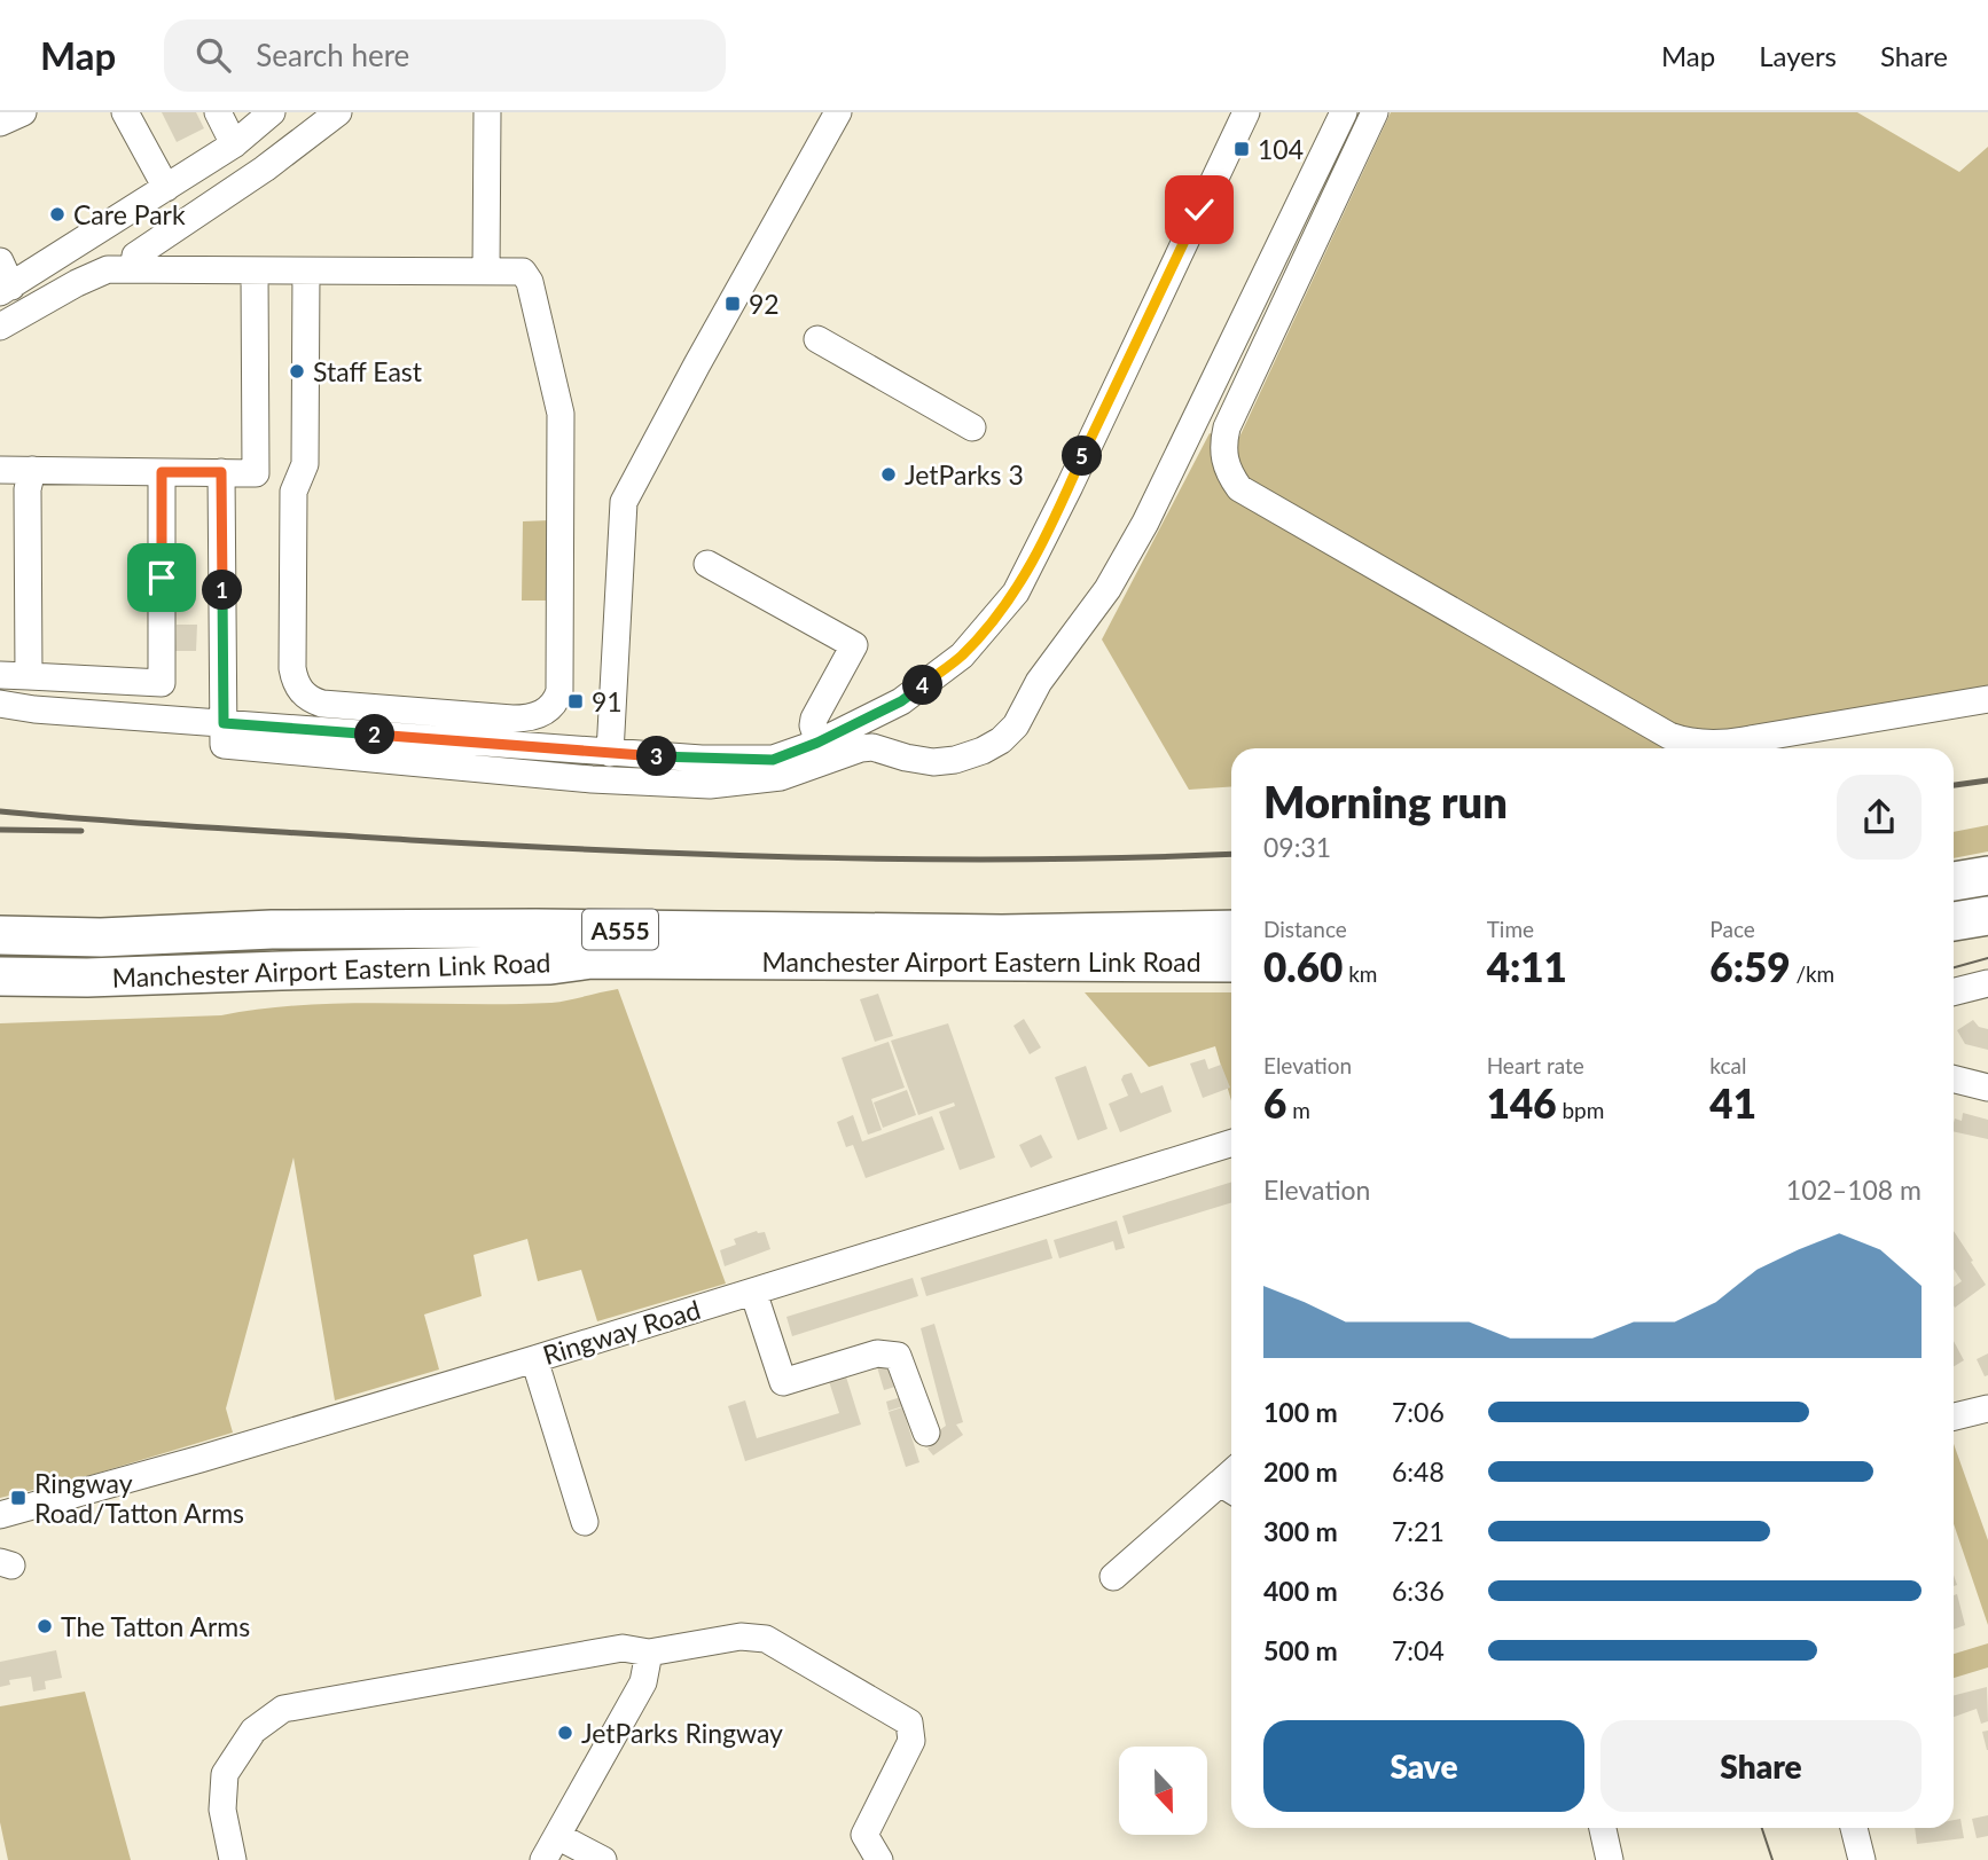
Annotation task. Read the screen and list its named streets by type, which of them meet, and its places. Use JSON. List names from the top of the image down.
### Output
{
  "streets": {
    "highway": ["A555", "Manchester Airport Eastern Link Road"],
    "street": ["Ringway Road"]
  },
  "places": {
    "transit": [
      "104",
      "92",
      "91",
      "Ringway Road/Tatton Arms"
    ],
    "other": [
      "Care Park",
      "Staff East",
      "JetParks 3",
      "The Tatton Arms",
      "JetParks Ringway"
    ]
  },
  "north": "bottom",
  "page": {
    "header": "Map",
    "search": "Search here",
    "nav": ["Map", "Layers", "Share"],
    "pins": [
      "5",
      "1",
      "4",
      "2",
      "3"
    ],
    "heading": ["Morning run", "09:31"],
    "stats": [
      ["Distance", "0.60 km"],
      ["Time", "4:11"],
      ["Pace", "6:59 /km"],
      ["Elevation", "6 m"],
      ["Heart rate", "146 bpm"],
      ["kcal", "41"]
    ],
    "chart": ["Elevation", "102–108 m"],
    "list": [
      {
        "name": "100 m",
        "note": "7:06"
      },
      {
        "name": "200 m",
        "note": "6:48"
      },
      {
        "name": "300 m",
        "note": "7:21"
      },
      {
        "name": "400 m",
        "note": "6:36"
      },
      {
        "name": "500 m",
        "note": "7:04"
      }
    ],
    "buttons": ["Save", "Share"]
  }
}
